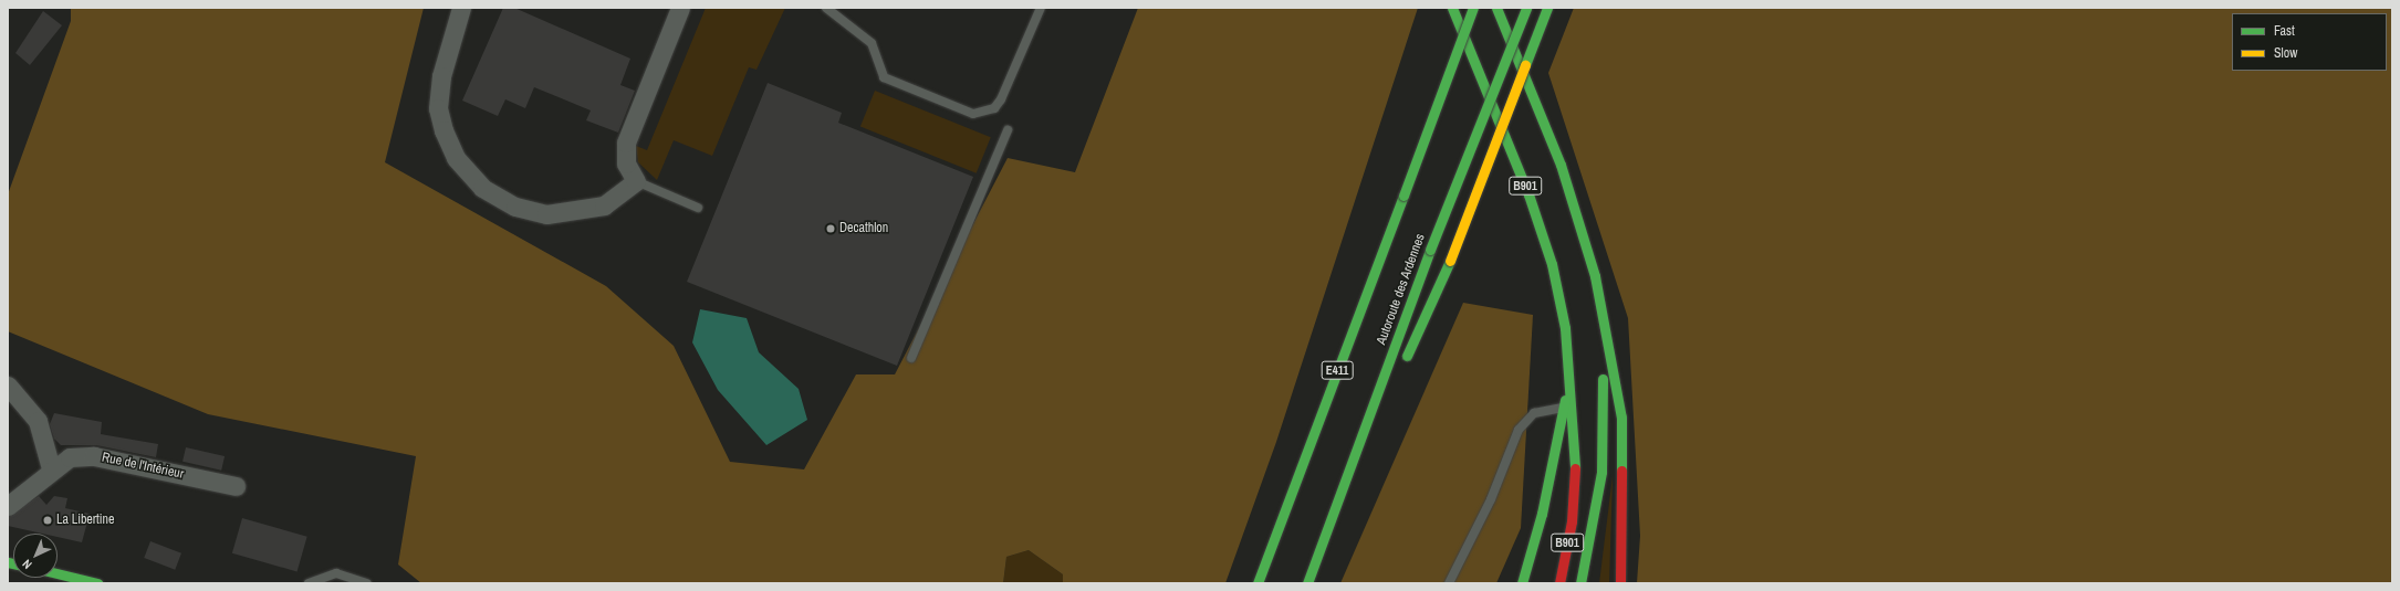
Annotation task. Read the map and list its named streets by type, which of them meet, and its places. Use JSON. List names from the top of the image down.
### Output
{
  "streets": {
    "main road": ["B901", "Autoroute des Ardennes", "E411"],
    "street": ["Rue de l'Intérieur"]
  },
  "places": ["Decathlon", "La Libertine"],
  "legend": ["Fast", "Slow"],
  "north": "bottom left"
}
